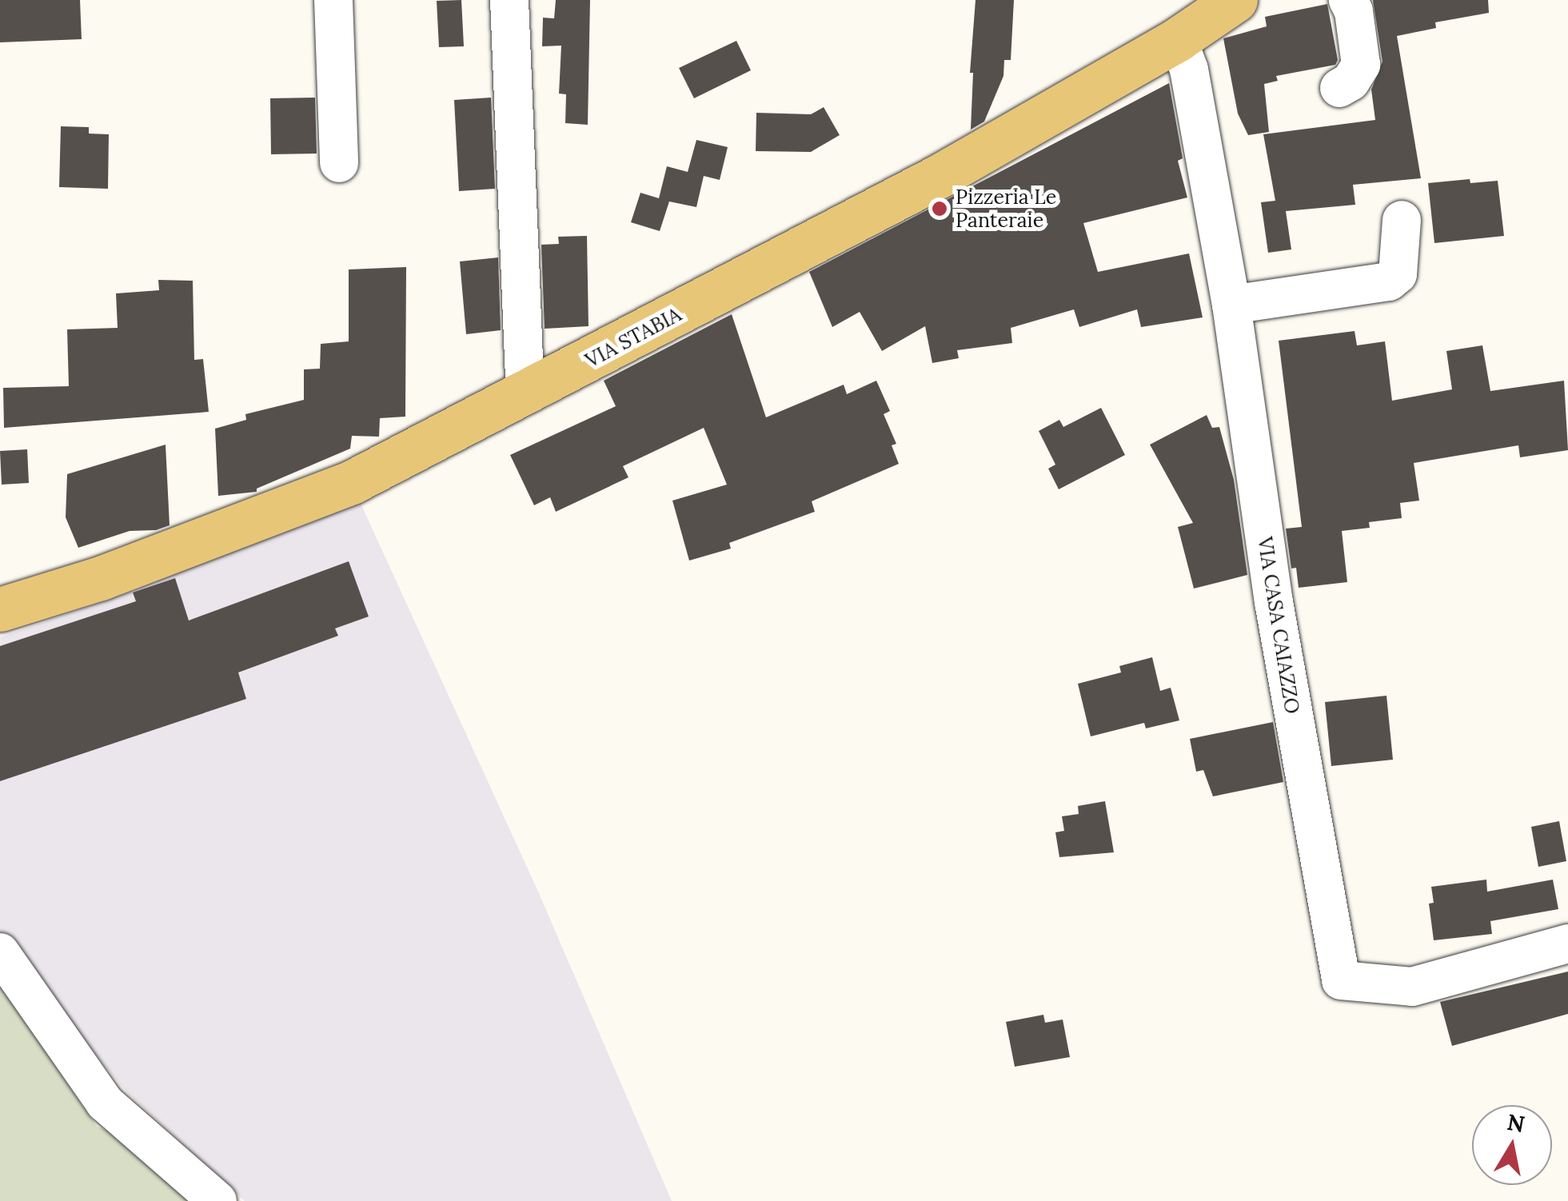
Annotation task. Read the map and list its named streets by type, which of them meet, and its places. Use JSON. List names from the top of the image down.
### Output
{
  "streets": {
    "main road": ["VIA STABIA"],
    "street": ["VIA CASA CAIAZZO"]
  },
  "crossings": [
    ["VIA STABIA", "VIA CASA CAIAZZO"]
  ],
  "places": ["Pizzeria Le Panteraie"],
  "north": "top"
}
